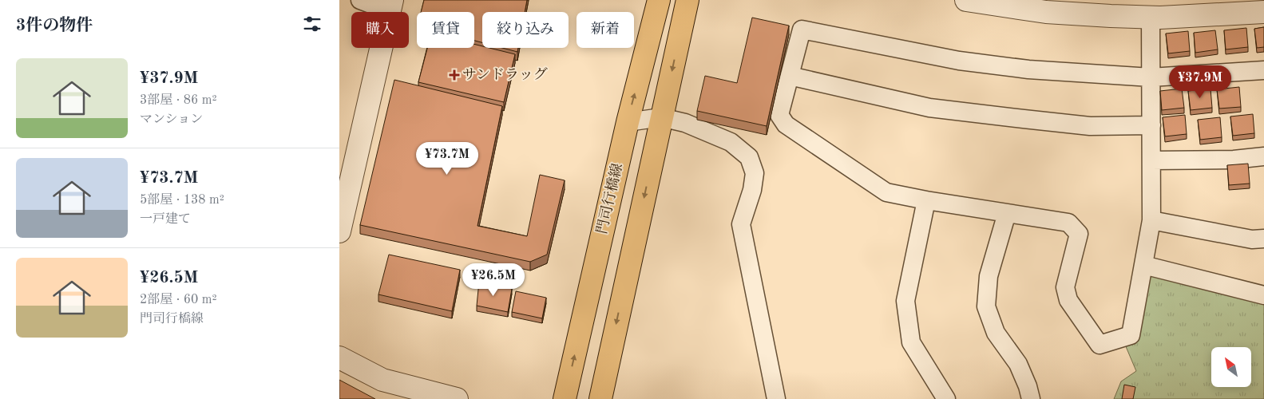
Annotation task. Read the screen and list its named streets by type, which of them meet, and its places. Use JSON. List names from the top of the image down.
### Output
{
  "streets": {
    "main road": ["門司行橋線"]
  },
  "places": {
    "health": ["サンドラッグ"]
  },
  "north": "top left",
  "page": {
    "heading": "3件の物件",
    "chip": [
      "購入",
      "賃貸",
      "絞り込み",
      "新着"
    ],
    "list": [
      {
        "name": "¥37.9M",
        "note": "3部屋 · 86 m² · マンション"
      },
      {
        "name": "¥73.7M",
        "note": "5部屋 · 138 m² · 一戸建て"
      },
      {
        "name": "¥26.5M",
        "note": "2部屋 · 60 m² · 門司行橋線"
      }
    ],
    "price": ["¥37.9M", "¥73.7M", "¥26.5M"]
  }
}
